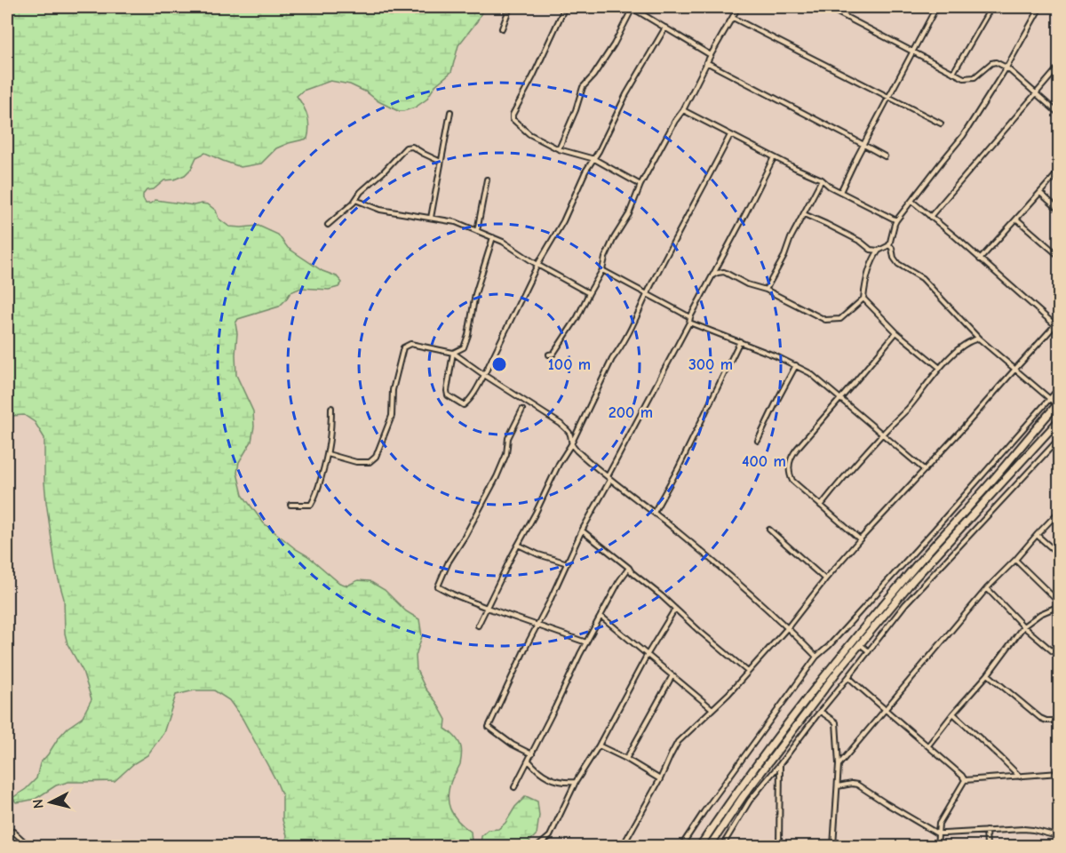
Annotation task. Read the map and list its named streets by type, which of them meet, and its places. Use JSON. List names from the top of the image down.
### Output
{
  "north": "left",
  "rings": [
    "100 m",
    "300 m",
    "200 m",
    "400 m"
  ]
}
